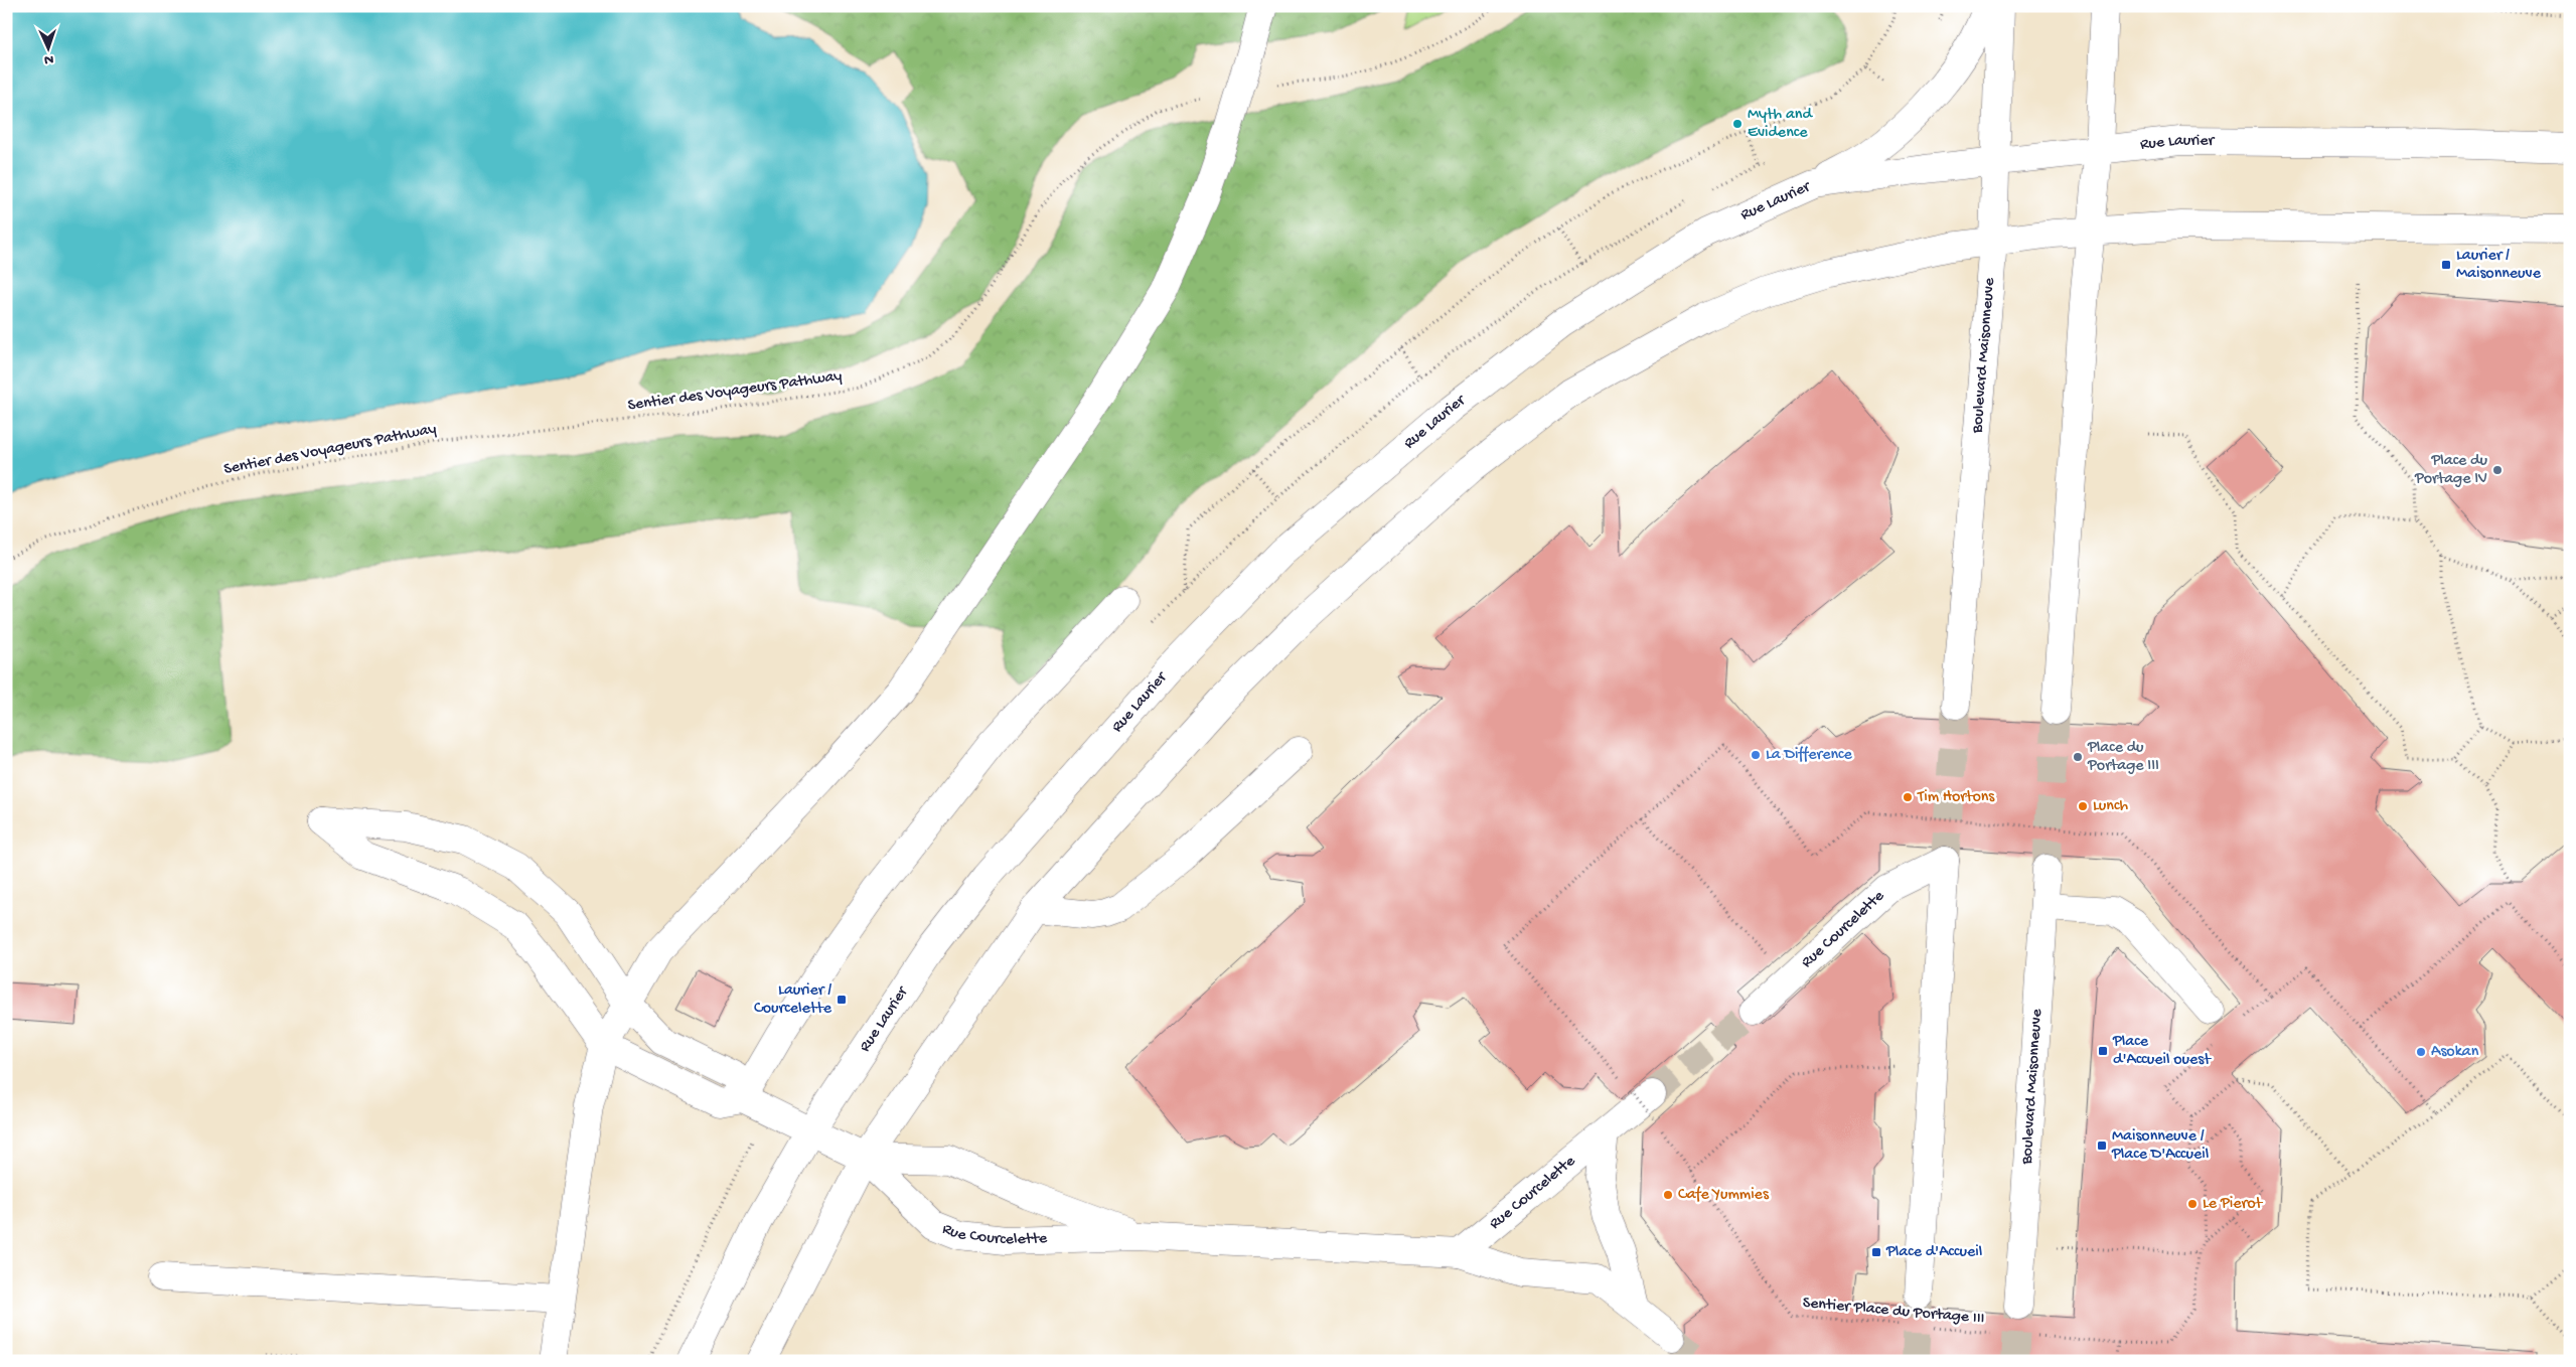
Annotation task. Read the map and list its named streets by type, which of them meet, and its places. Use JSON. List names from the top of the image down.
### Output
{
  "streets": {
    "main road": ["Rue Laurier", "Boulevard Maisonneuve", "Rue Courcelette"],
    "path": ["Sentier des Voyageurs Pathway", "Sentier Place du Portage III"]
  },
  "crossings": [
    ["Rue Laurier", "Boulevard Maisonneuve"],
    ["Rue Courcelette", "Sentier Place du Portage III"]
  ],
  "places": {
    "other": [
      "Myth and Evidence",
      "Place du Portage IV",
      "La Difference",
      "Place du Portage III",
      "Tim Hortons",
      "Lunch",
      "Asokan",
      "Cafe Yummies",
      "Le Pierot"
    ],
    "transit": [
      "Laurier / Maisonneuve",
      "Laurier / Courcelette",
      "Place d'Accueil ouest",
      "Maisonneuve / Place D'Accueil",
      "Place d'Accueil"
    ]
  },
  "north": "bottom"
}
